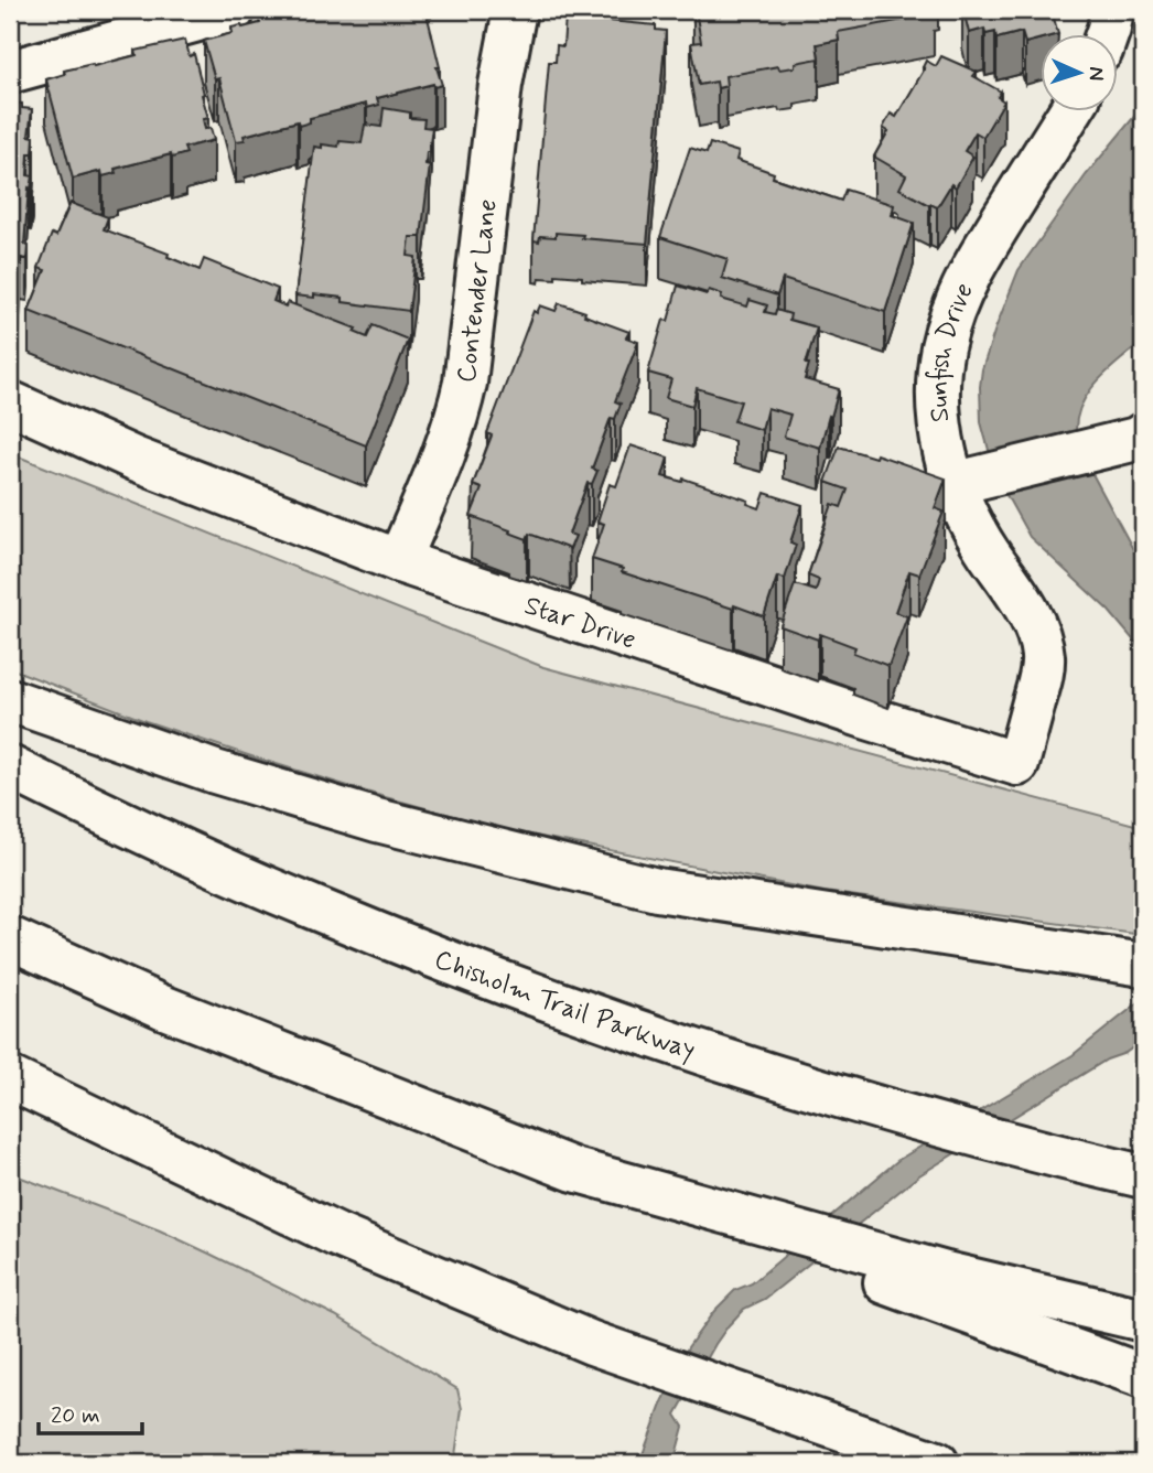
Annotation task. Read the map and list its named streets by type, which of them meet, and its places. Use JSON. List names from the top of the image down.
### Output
{
  "streets": {
    "main road": [
      "Contender Lane",
      "Sunfish Drive",
      "Star Drive",
      "Chisholm Trail Parkway"
    ]
  },
  "crossings": [
    ["Contender Lane", "Star Drive"],
    ["Sunfish Drive", "Star Drive"]
  ],
  "scale_bar": "20 m",
  "north": "right"
}
